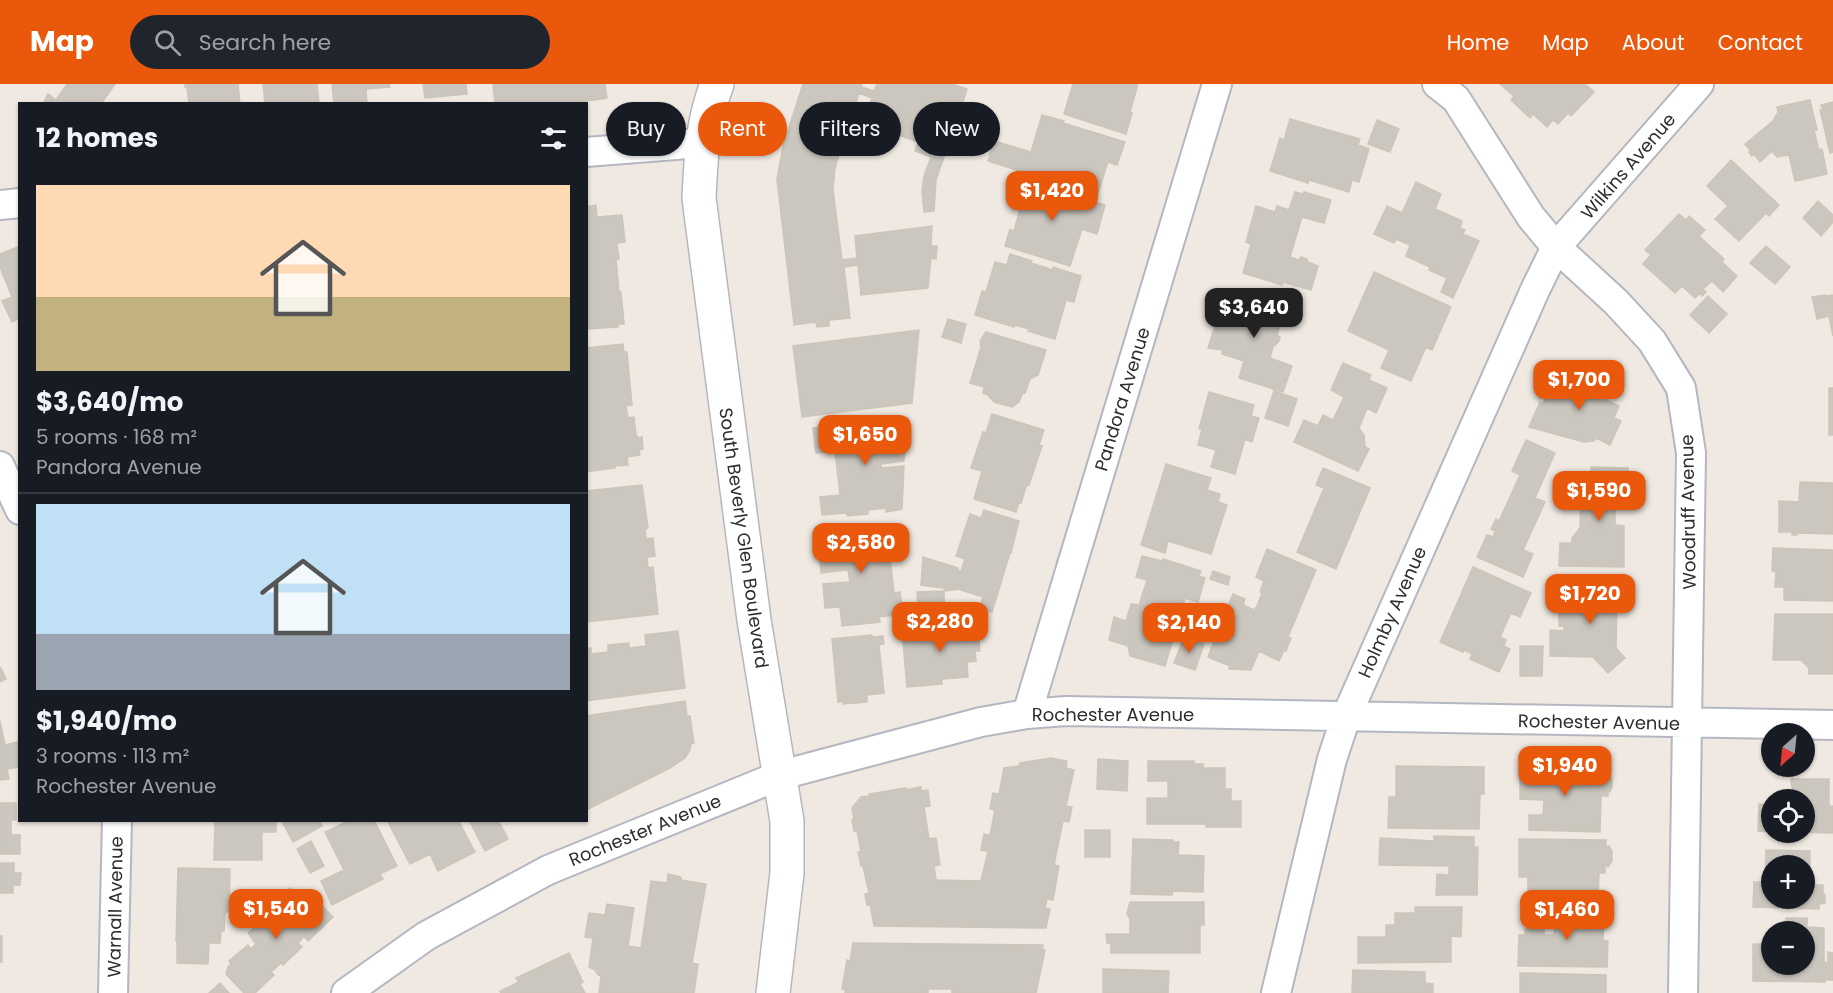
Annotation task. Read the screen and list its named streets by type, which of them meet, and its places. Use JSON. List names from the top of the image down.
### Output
{
  "streets": {
    "main road": ["South Beverly Glen Boulevard"],
    "street": [
      "Wilkins Avenue",
      "Pandora Avenue",
      "Woodruff Avenue",
      "Holmby Avenue",
      "Rochester Avenue",
      "Warnall Avenue"
    ]
  },
  "crossings": [
    ["Wilkins Avenue", "Woodruff Avenue"],
    ["Wilkins Avenue", "Holmby Avenue"],
    ["Pandora Avenue", "Rochester Avenue"],
    ["Woodruff Avenue", "Holmby Avenue"],
    ["Woodruff Avenue", "Rochester Avenue"],
    ["South Beverly Glen Boulevard", "Rochester Avenue"],
    ["Holmby Avenue", "Rochester Avenue"]
  ],
  "north": "bottom left",
  "page": {
    "header": "Map",
    "search": "Search here",
    "nav": [
      "Home",
      "Map",
      "About",
      "Contact"
    ],
    "chip": [
      "Buy",
      "Rent",
      "Filters",
      "New"
    ],
    "heading": "12 homes",
    "price": [
      "$1,420",
      "$3,640",
      "$1,700",
      "$1,650",
      "$1,590",
      "$2,580",
      "$1,720",
      "$2,280",
      "$2,140",
      "$1,940",
      "$1,540",
      "$1,460"
    ],
    "list": [
      {
        "name": "$3,640/mo",
        "note": "5 rooms · 168 m² · Pandora Avenue"
      },
      {
        "name": "$1,940/mo",
        "note": "3 rooms · 113 m² · Rochester Avenue"
      }
    ],
    "map_buttons": ["+", "−"]
  }
}
